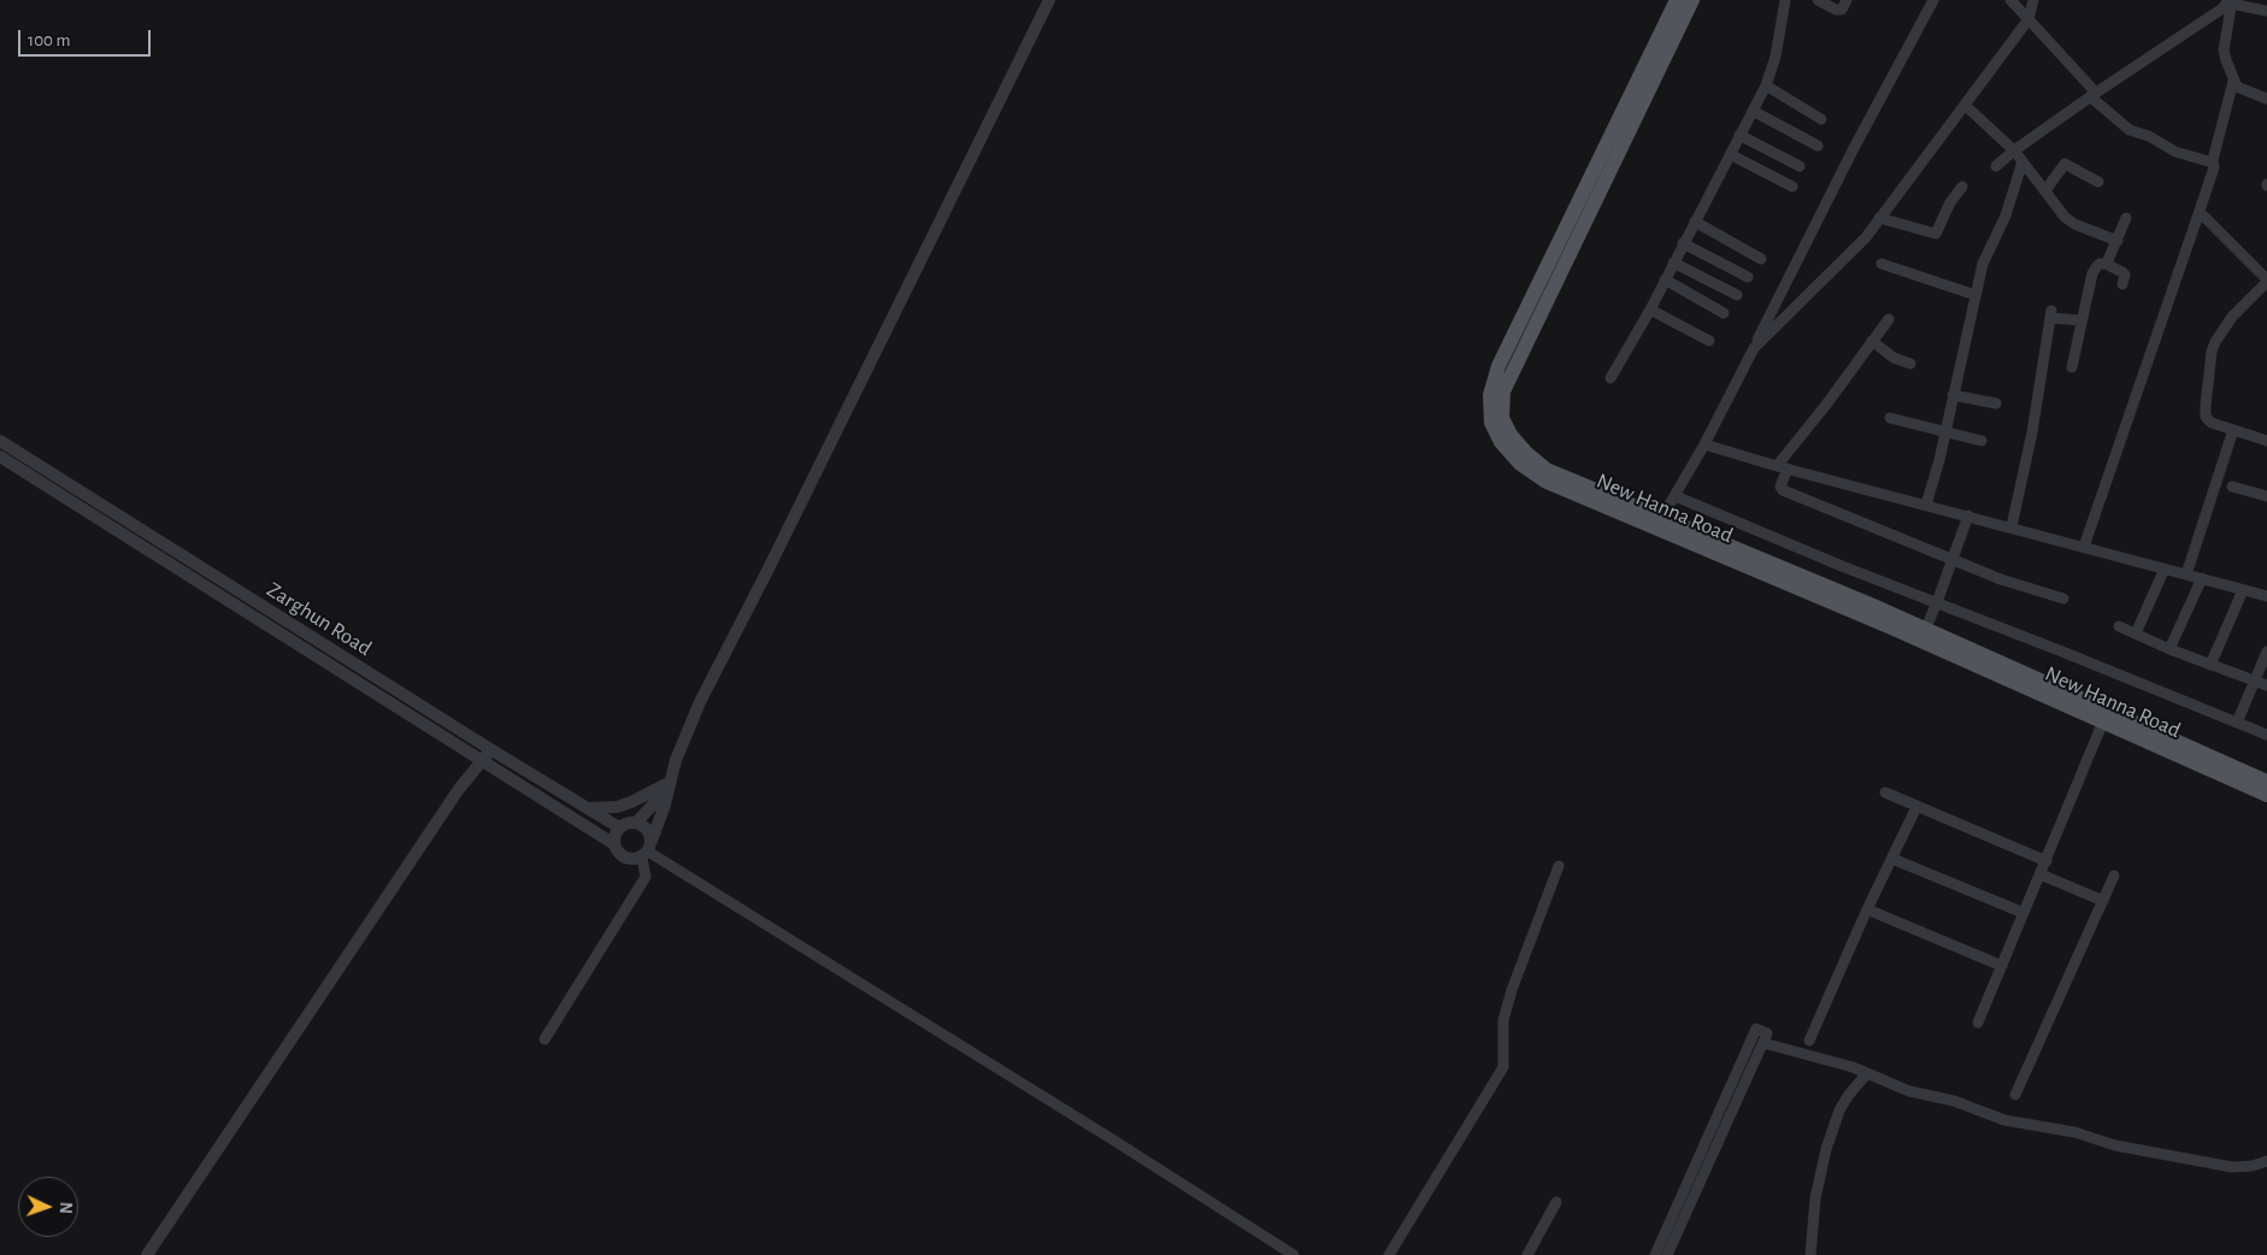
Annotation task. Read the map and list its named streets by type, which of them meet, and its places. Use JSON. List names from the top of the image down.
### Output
{
  "streets": {
    "main road": ["New Hanna Road"],
    "street": ["Zarghun Road"]
  },
  "scale_bar": "100 m",
  "north": "right"
}
